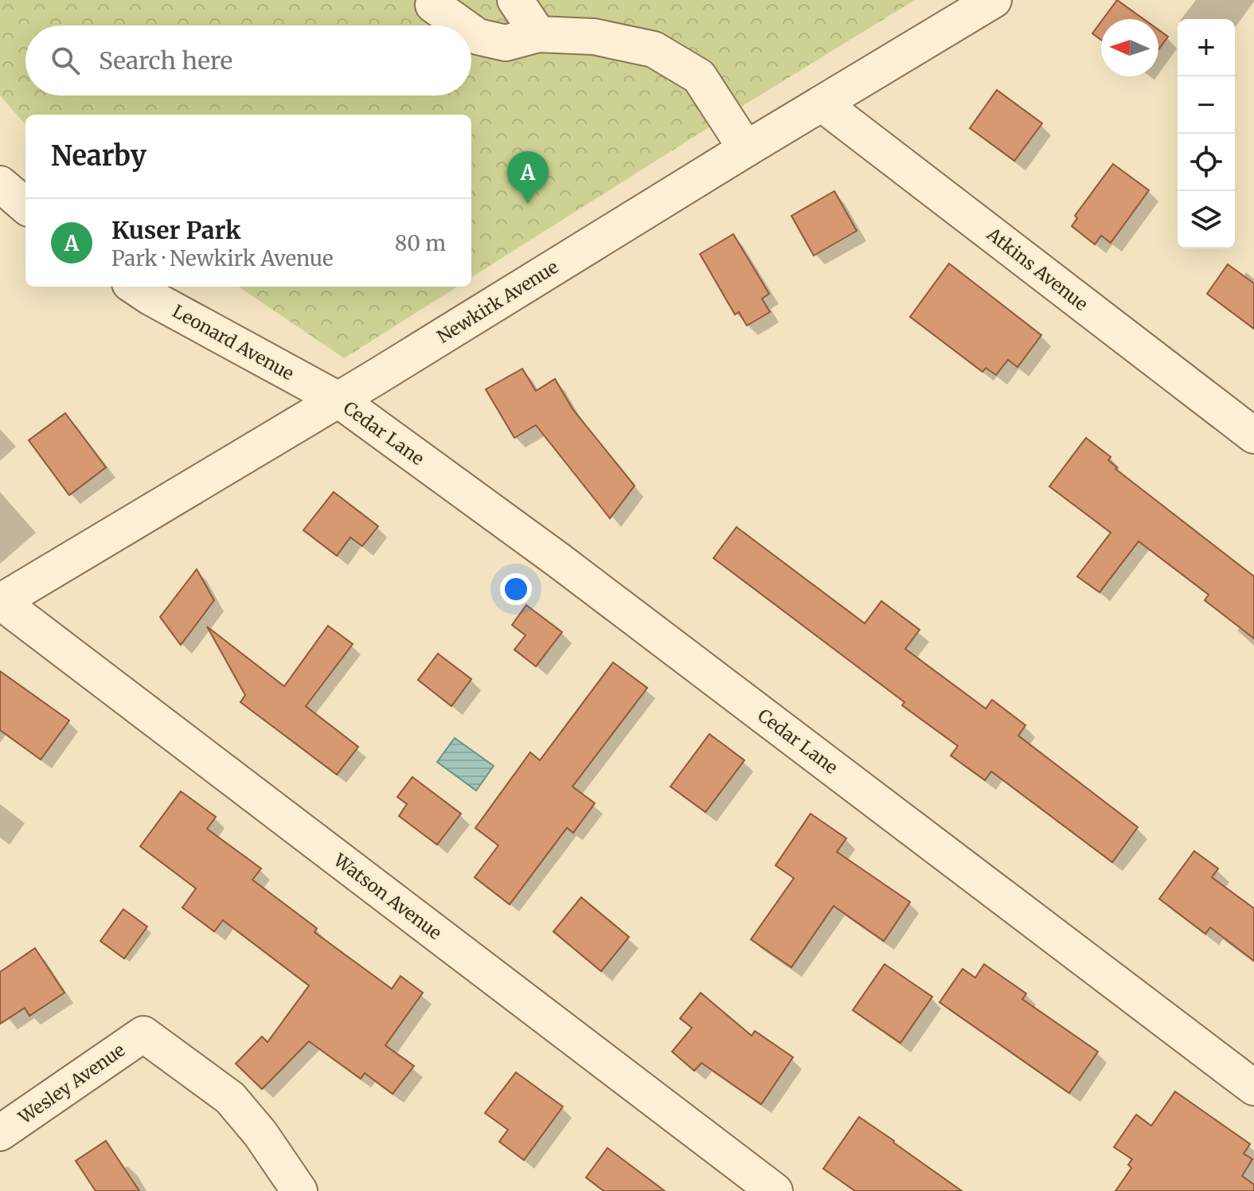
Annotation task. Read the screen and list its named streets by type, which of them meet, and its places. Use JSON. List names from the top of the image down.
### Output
{
  "streets": {
    "street": [
      "Atkins Avenue",
      "Newkirk Avenue",
      "Leonard Avenue",
      "Cedar Lane",
      "Watson Avenue",
      "Wesley Avenue"
    ]
  },
  "crossings": [
    ["Atkins Avenue", "Newkirk Avenue"],
    ["Newkirk Avenue", "Leonard Avenue"],
    ["Newkirk Avenue", "Cedar Lane"],
    ["Newkirk Avenue", "Watson Avenue"],
    ["Leonard Avenue", "Cedar Lane"]
  ],
  "north": "left",
  "page": {
    "map_buttons": ["+", "−"],
    "search": "Search here",
    "heading": "Nearby",
    "pins": "A",
    "list": [
      {
        "mark": "A",
        "name": "Kuser Park",
        "note": "Park · Newkirk Avenue",
        "value": "80 m"
      }
    ]
  }
}
